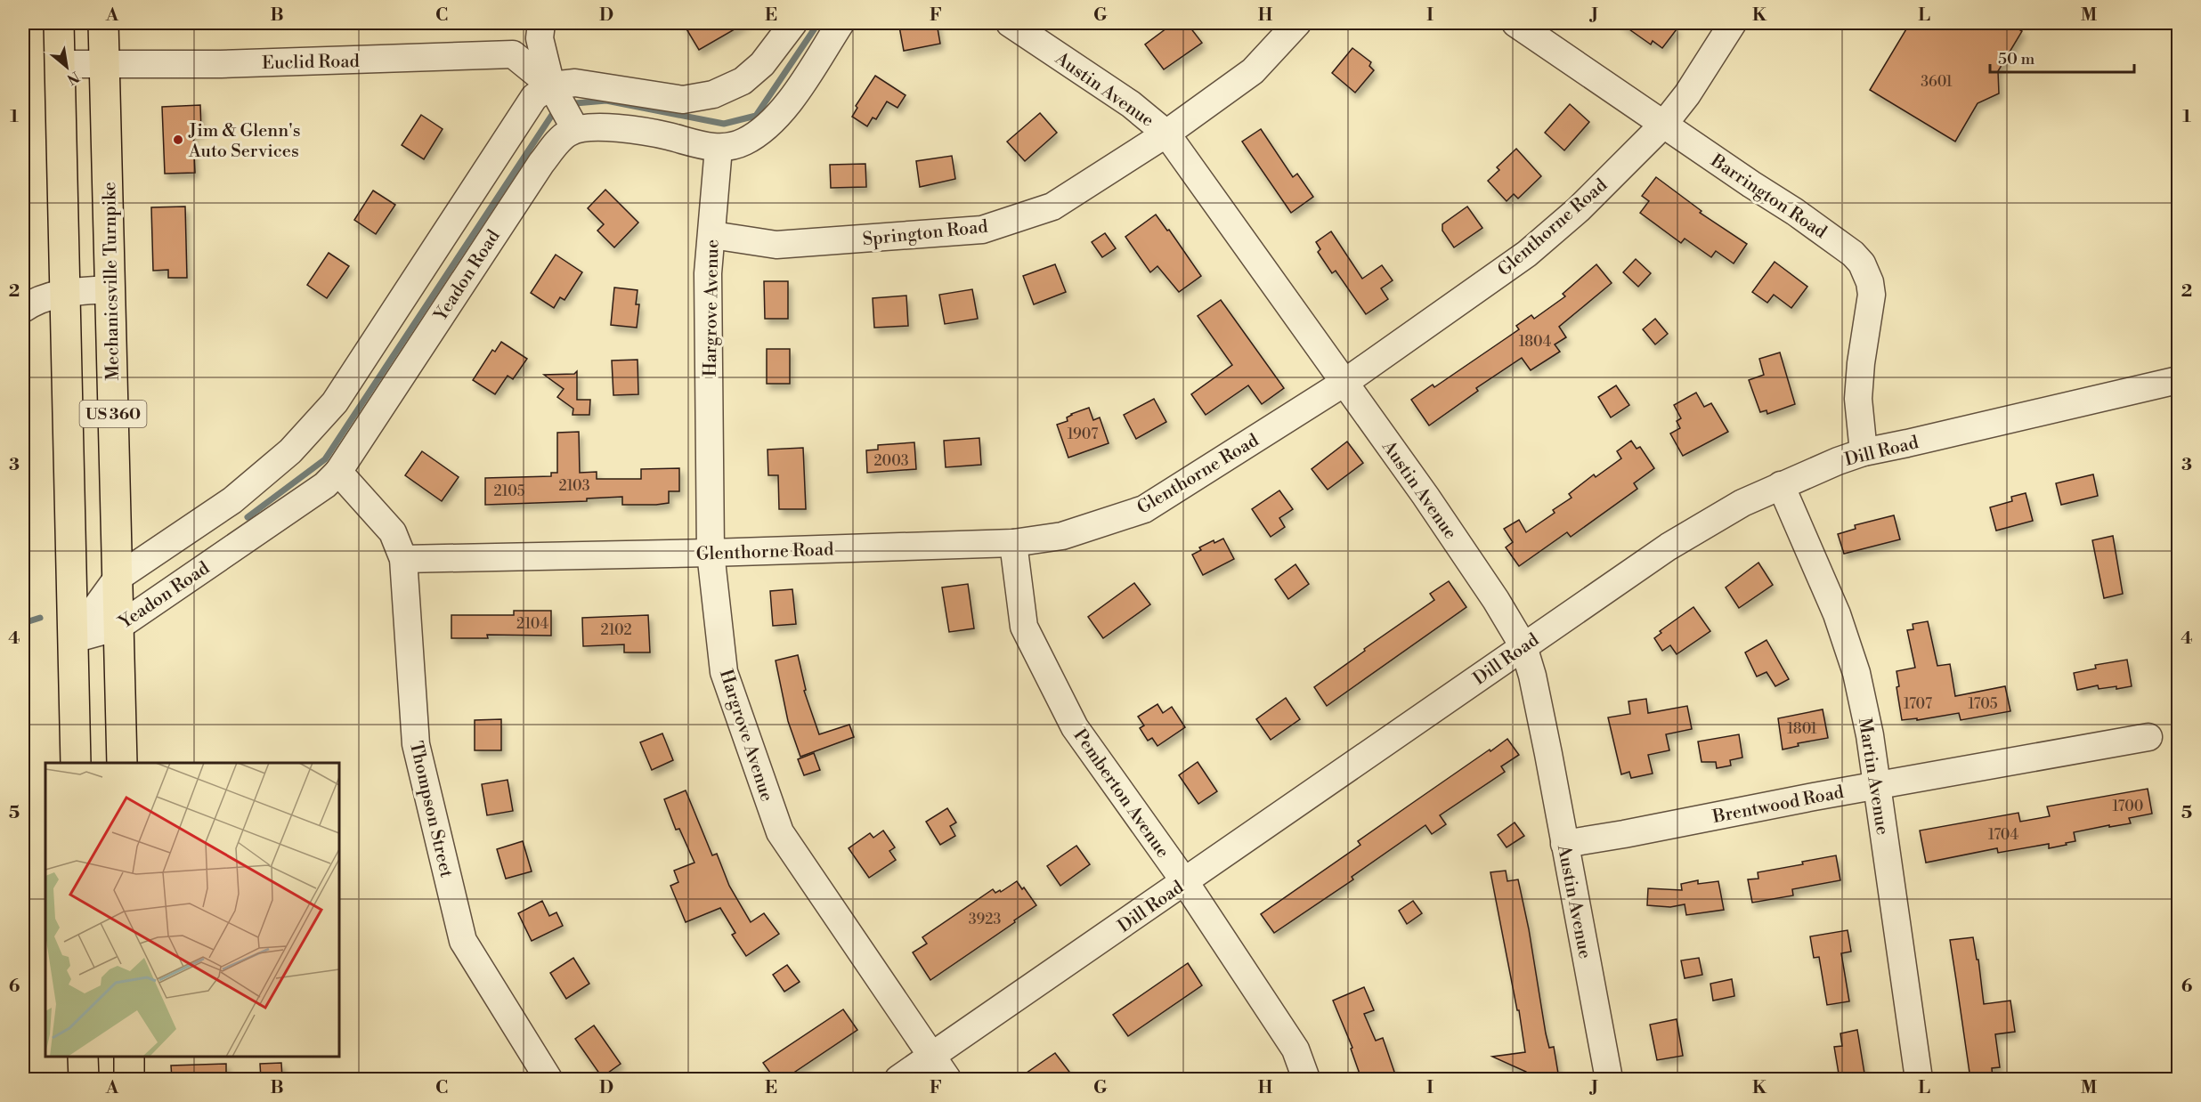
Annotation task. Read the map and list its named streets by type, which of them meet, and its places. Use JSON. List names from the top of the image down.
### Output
{
  "streets": {
    "highway": ["Mechanicsville Turnpike", "US 360"],
    "street": [
      "Euclid Road",
      "Austin Avenue",
      "Barrington Road",
      "Glenthorne Road",
      "Springton Road",
      "Yeadon Road",
      "Hargrove Avenue",
      "Dill Road",
      "Martin Avenue",
      "Pemberton Avenue",
      "Brentwood Road",
      "Thompson Street"
    ]
  },
  "crossings": [
    ["Euclid Road", "Yeadon Road"],
    ["Euclid Road", "Mechanicsville Turnpike"],
    ["Euclid Road", "US 360"],
    ["Austin Avenue", "Glenthorne Road"],
    ["Austin Avenue", "Springton Road"],
    ["Austin Avenue", "Dill Road"],
    ["Austin Avenue", "Brentwood Road"],
    ["Barrington Road", "Glenthorne Road"],
    ["Barrington Road", "Dill Road"],
    ["Glenthorne Road", "Hargrove Avenue"],
    ["Glenthorne Road", "Pemberton Avenue"],
    ["Glenthorne Road", "Thompson Street"],
    ["Springton Road", "Hargrove Avenue"],
    ["Yeadon Road", "Mechanicsville Turnpike"],
    ["Yeadon Road", "US 360"],
    ["Yeadon Road", "Thompson Street"],
    ["Hargrove Avenue", "Dill Road"],
    ["Dill Road", "Martin Avenue"],
    ["Dill Road", "Pemberton Avenue"],
    ["Martin Avenue", "Brentwood Road"]
  ],
  "places": ["Jim & Glenn's Auto Services"],
  "house_numbers": [
    "3601",
    "1804",
    "1907",
    "2003",
    "2103",
    "2105",
    "2104",
    "2102",
    "1707",
    "1705",
    "1801",
    "1700",
    "1704",
    "3923"
  ],
  "scale_bar": "50 m",
  "north": "bottom right",
  "grid": {
    "columns": [
      "A",
      "B",
      "C",
      "D",
      "E",
      "F",
      "G",
      "H",
      "I",
      "J",
      "K",
      "L",
      "M"
    ],
    "rows": [
      "1",
      "2",
      "3",
      "4",
      "5",
      "6"
    ]
  }
}
